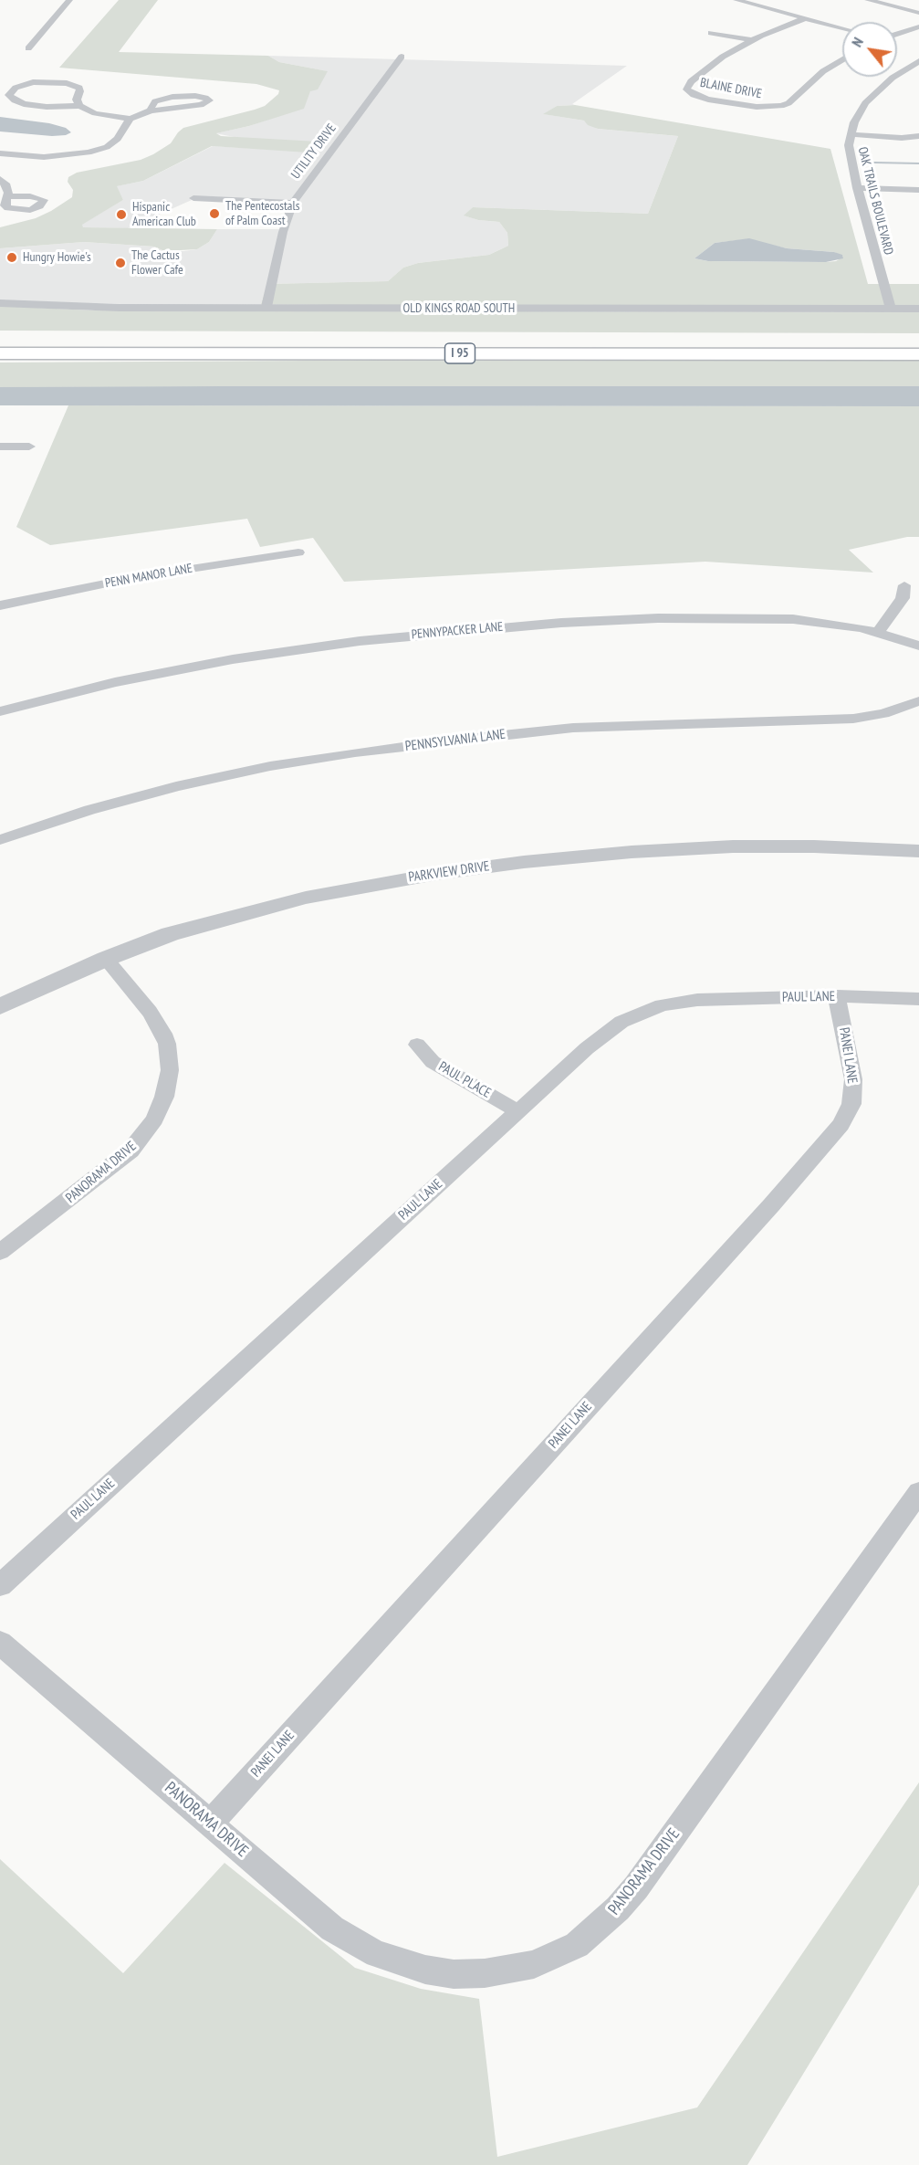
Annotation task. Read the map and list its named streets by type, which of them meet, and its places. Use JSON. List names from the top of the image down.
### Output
{
  "streets": {
    "highway": ["I 95"],
    "street": [
      "BLAINE DRIVE",
      "UTILITY DRIVE",
      "OAK TRAILS BOULEVARD",
      "OLD KINGS ROAD SOUTH",
      "PENN MANOR LANE",
      "PENNYPACKER LANE",
      "PENNSYLVANIA LANE",
      "PARKVIEW DRIVE",
      "PAUL LANE",
      "PANEI LANE",
      "PAUL PLACE",
      "PANORAMA DRIVE"
    ]
  },
  "crossings": [
    ["UTILITY DRIVE", "OLD KINGS ROAD SOUTH"],
    ["OAK TRAILS BOULEVARD", "OLD KINGS ROAD SOUTH"],
    ["PARKVIEW DRIVE", "PANORAMA DRIVE"],
    ["PAUL LANE", "PANEI LANE"],
    ["PAUL LANE", "PAUL PLACE"],
    ["PANEI LANE", "PANORAMA DRIVE"]
  ],
  "places": [
    "The Pentecostals of Palm Coast",
    "Hispanic American Club",
    "Hungry Howie's",
    "The Cactus Flower Cafe"
  ],
  "north": "top left"
}
